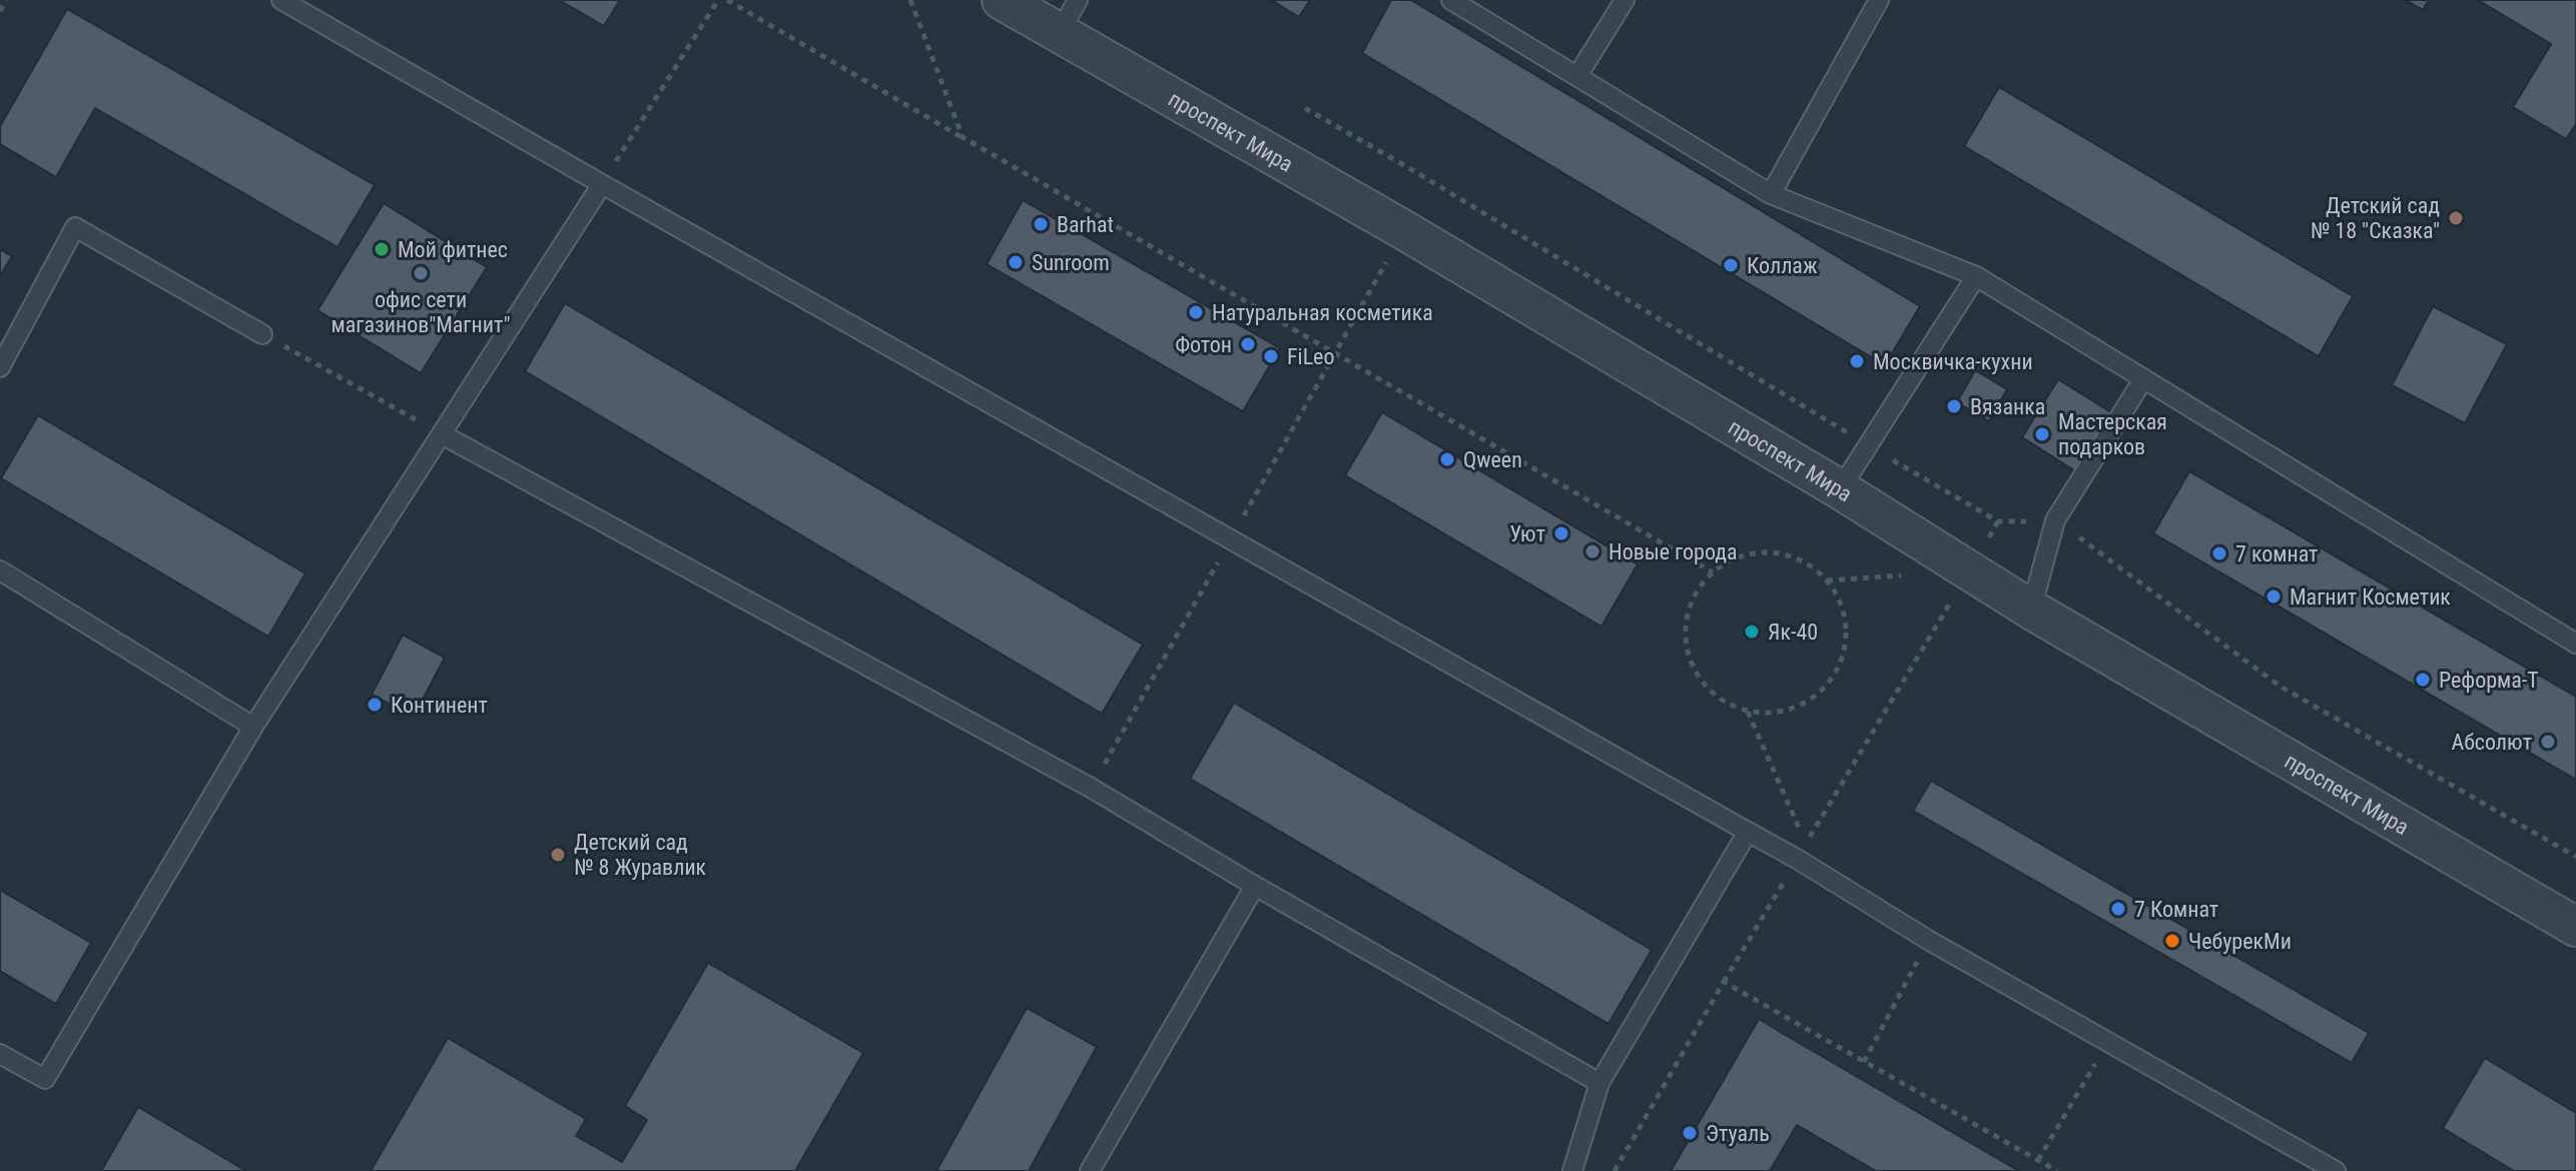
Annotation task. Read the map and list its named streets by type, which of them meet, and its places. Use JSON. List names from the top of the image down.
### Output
{
  "streets": {
    "street": ["проспект Мира"]
  },
  "places": [
    "Детский сад № 18 \"Сказка\"",
    "Barhat",
    "Мой фитнес",
    "Sunroom",
    "Коллаж",
    "офис сети магазинов\"Магнит\"",
    "Натуральная косметика",
    "Фотон",
    "FiLeo",
    "Москвичка-кухни",
    "Вязанка",
    "Мастерская подарков",
    "Qween",
    "Уют",
    "Новые города",
    "7 комнат",
    "Магнит Косметик",
    "Як-40",
    "Реформа-Т",
    "Континент",
    "Абсолют",
    "Детский сад № 8 Журавлик",
    "7 Комнат",
    "ЧебурекМи",
    "Этуаль"
  ]
}
